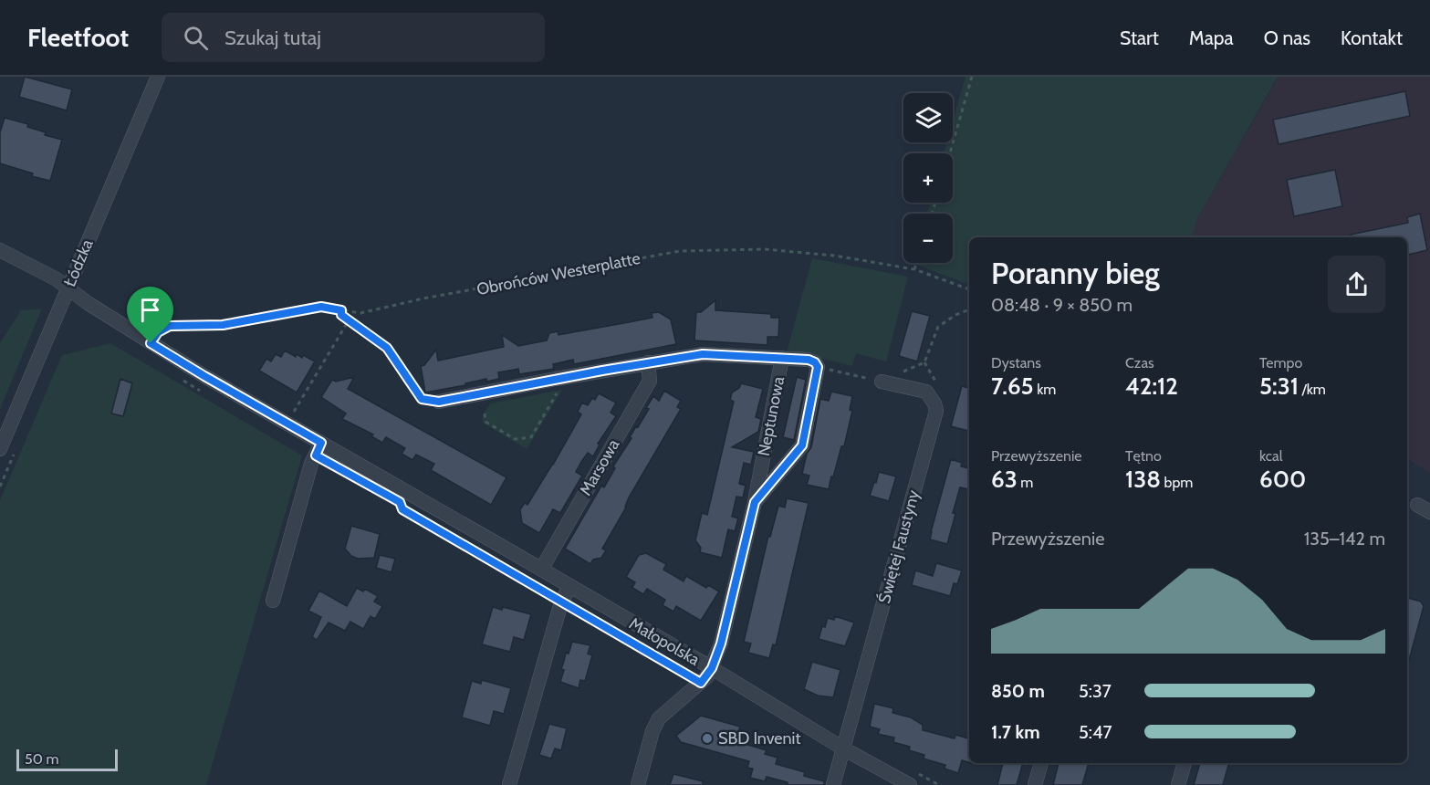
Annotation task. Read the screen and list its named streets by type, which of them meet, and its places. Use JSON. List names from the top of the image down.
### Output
{
  "streets": {
    "street": [
      "Łódzka",
      "Neptunowa",
      "Marsowa",
      "Świętej Faustyny",
      "Małopolska"
    ],
    "path": ["Obrońców Westerplatte"]
  },
  "crossings": [
    ["Łódzka", "Małopolska"],
    ["Obrońców Westerplatte", "Małopolska"],
    ["Neptunowa", "Małopolska"],
    ["Marsowa", "Małopolska"],
    ["Świętej Faustyny", "Małopolska"]
  ],
  "places": ["SBD Invenit"],
  "scale_bar": "50 m",
  "page": {
    "header": "Fleetfoot",
    "search": "Szukaj tutaj",
    "nav": [
      "Start",
      "Mapa",
      "O nas",
      "Kontakt"
    ],
    "map_buttons": ["+", "−"],
    "heading": ["Poranny bieg", "08:48 · 9 × 850 m"],
    "stats": [
      ["Dystans", "7.65 km"],
      ["Czas", "42:12"],
      ["Tempo", "5:31 /km"],
      ["Przewyższenie", "63 m"],
      ["Tętno", "138 bpm"],
      ["kcal", "600"]
    ],
    "chart": ["Przewyższenie", "135–142 m"],
    "list": [
      {
        "name": "850 m",
        "note": "5:37"
      },
      {
        "name": "1.7 km",
        "note": "5:47"
      }
    ],
    "scale": "50 m"
  }
}
